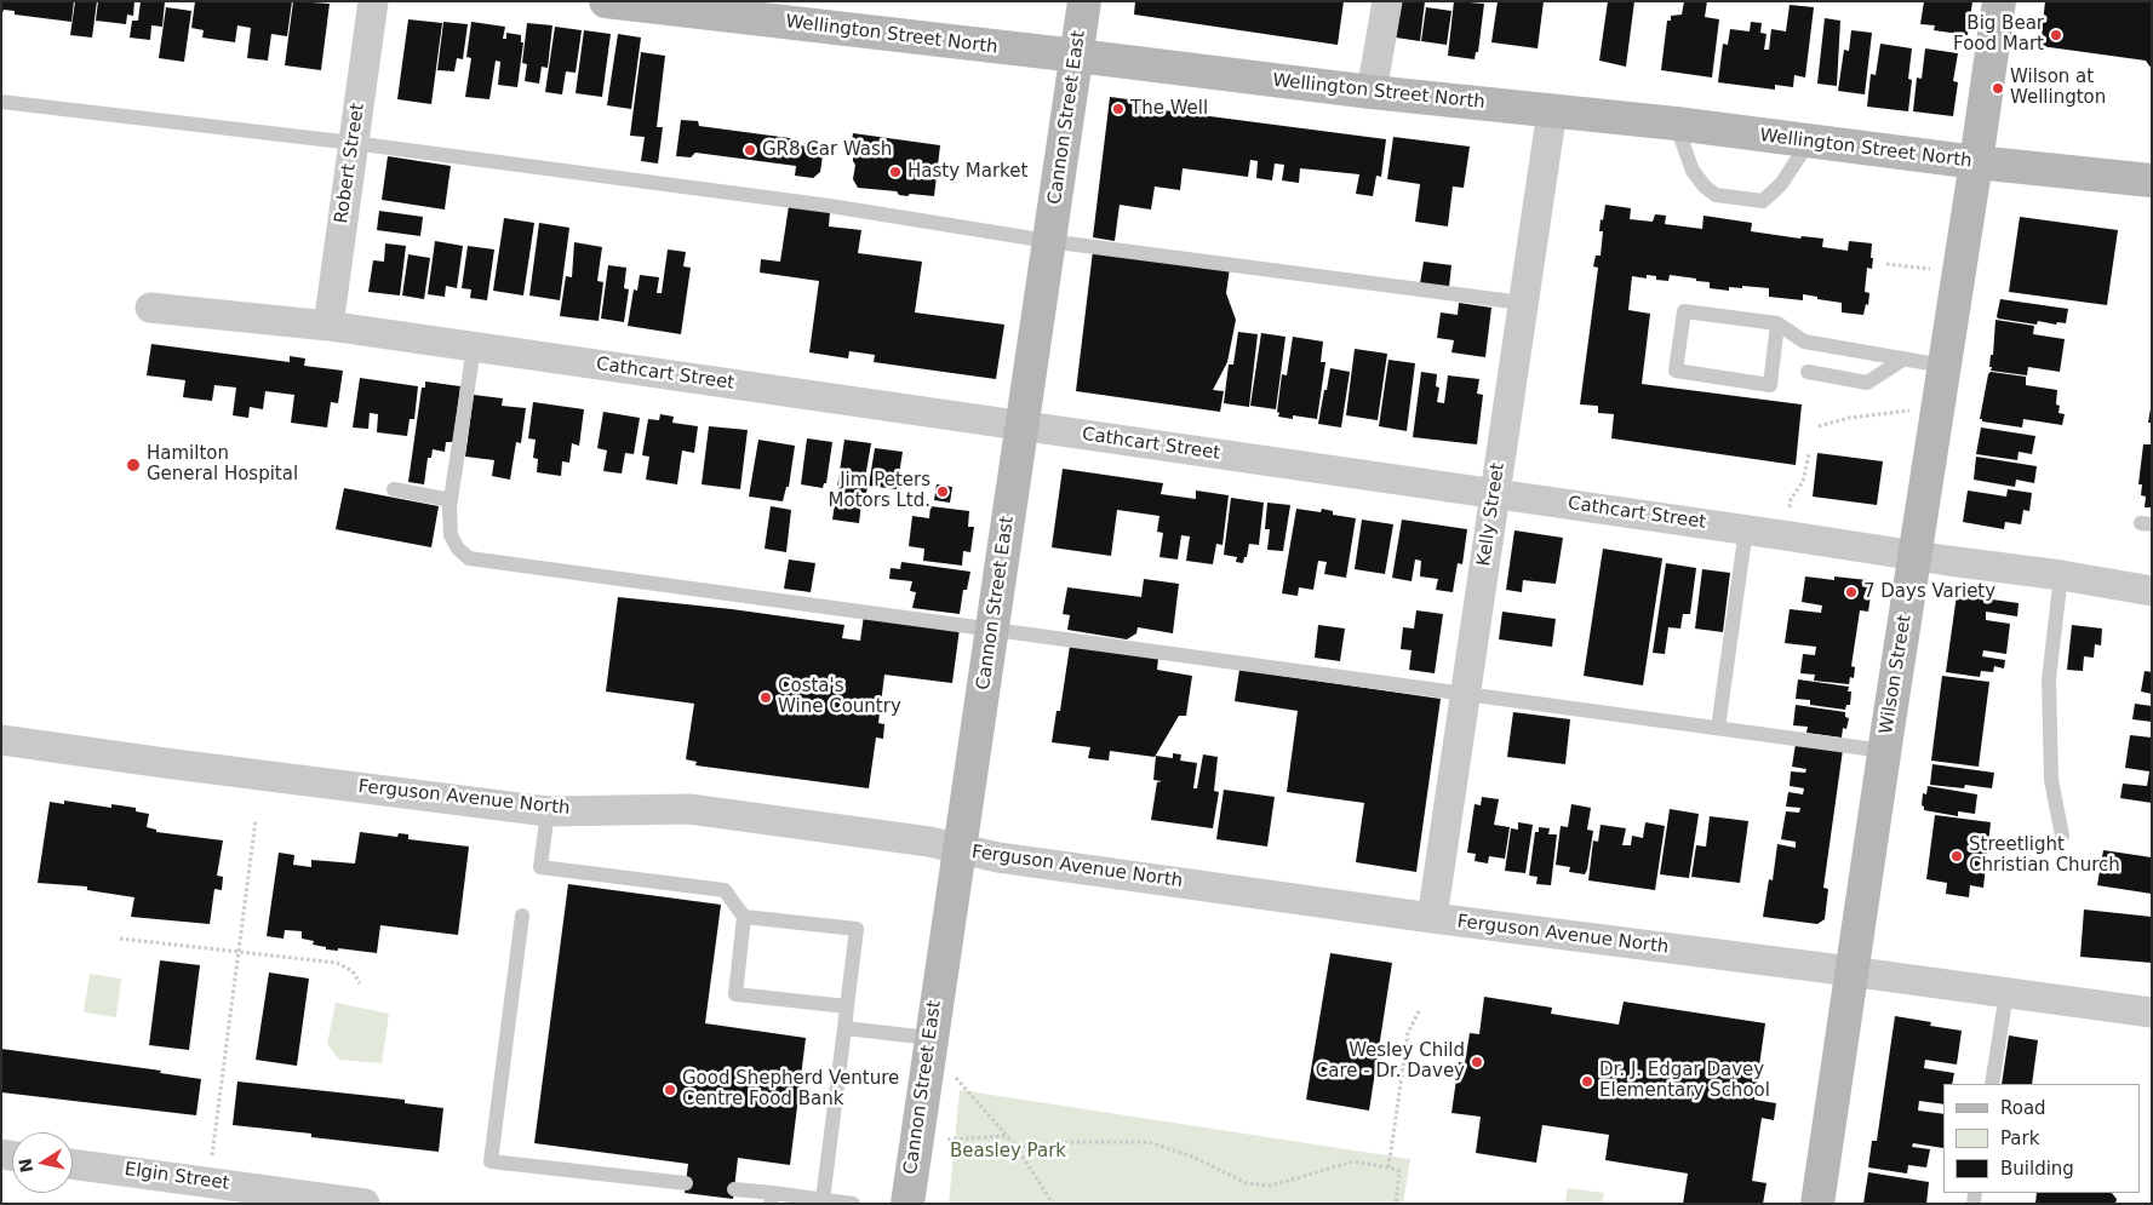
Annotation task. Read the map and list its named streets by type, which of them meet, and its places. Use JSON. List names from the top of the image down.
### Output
{
  "streets": {
    "main road": ["Wellington Street North", "Cannon Street East", "Wilson Street"],
    "street": [
      "Robert Street",
      "Cathcart Street",
      "Kelly Street",
      "Ferguson Avenue North",
      "Elgin Street"
    ]
  },
  "crossings": [
    ["Wellington Street North", "Cannon Street East"],
    ["Wellington Street North", "Kelly Street"],
    ["Wellington Street North", "Wilson Street"],
    ["Cannon Street East", "Cathcart Street"],
    ["Cannon Street East", "Ferguson Avenue North"],
    ["Robert Street", "Cathcart Street"],
    ["Cathcart Street", "Kelly Street"],
    ["Cathcart Street", "Wilson Street"],
    ["Kelly Street", "Ferguson Avenue North"],
    ["Wilson Street", "Ferguson Avenue North"]
  ],
  "parks": ["Beasley Park"],
  "places": [
    "Big Bear Food Mart",
    "Wilson at Wellington",
    "The Well",
    "GR8 Car Wash",
    "Hasty Market",
    "Hamilton General Hospital",
    "Jim Peters Motors Ltd.",
    "7 Days Variety",
    "Costa's Wine Country",
    "Streetlight Christian Church",
    "Wesley Child Care - Dr. Davey",
    "Dr. J. Edgar Davey Elementary School",
    "Good Shepherd Venture Centre Food Bank"
  ],
  "legend": ["Road", "Park", "Building"],
  "north": "left"
}
